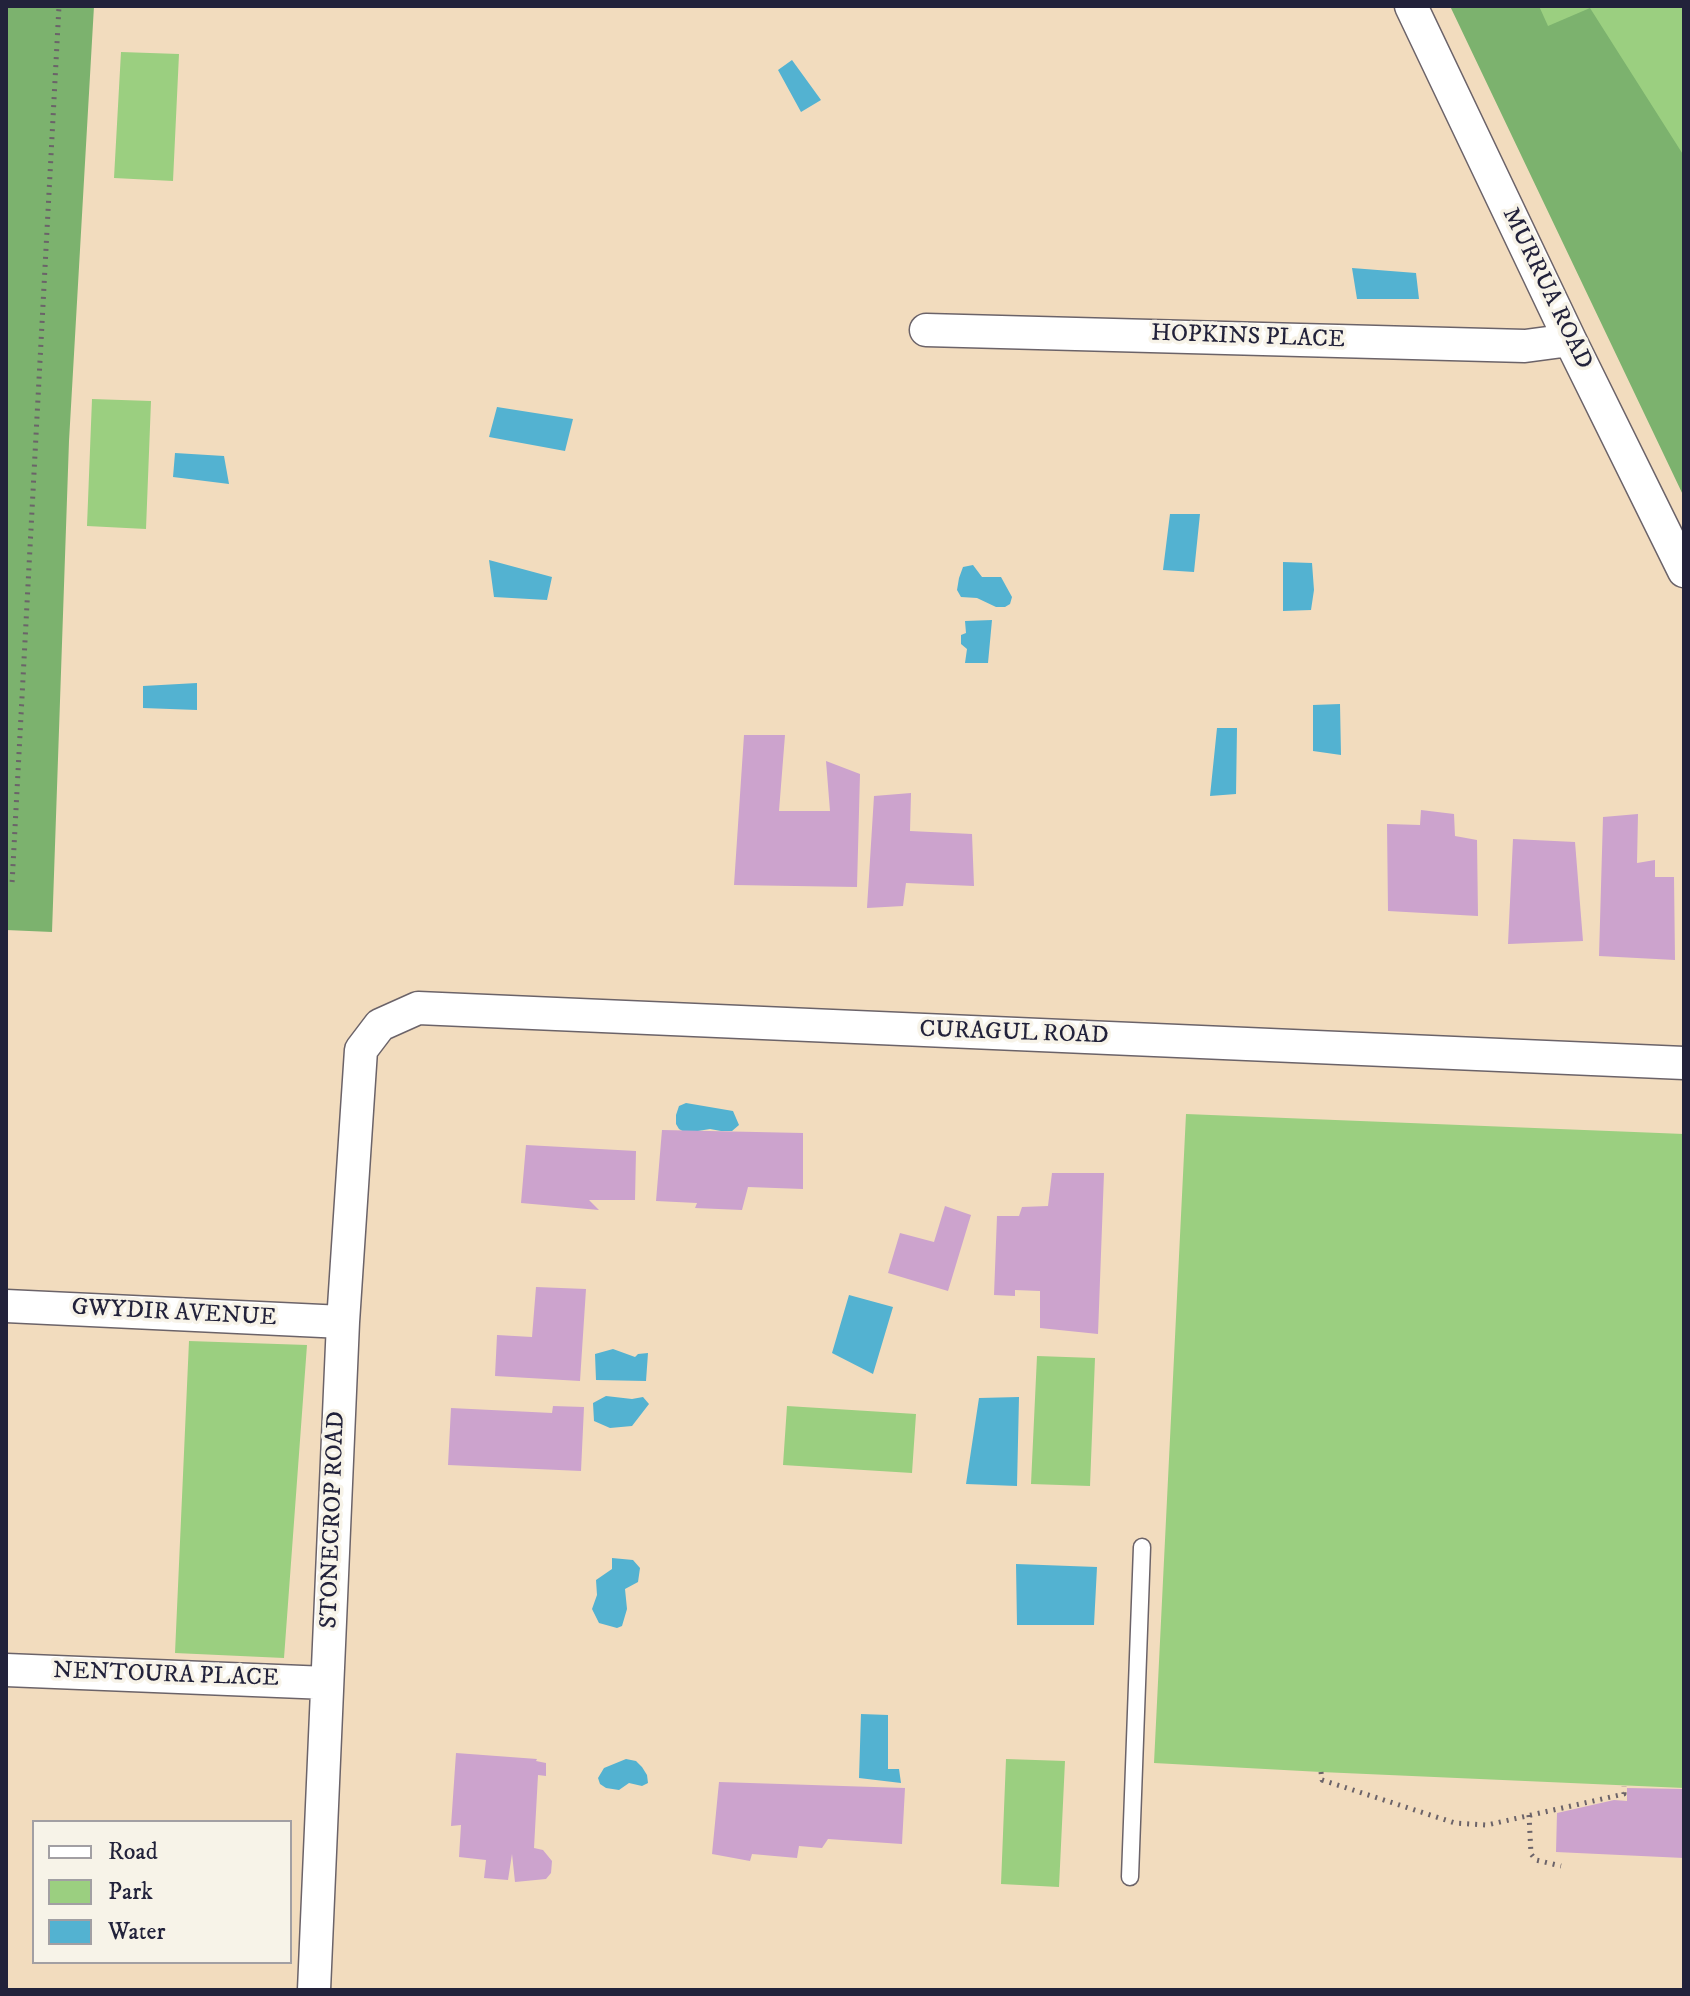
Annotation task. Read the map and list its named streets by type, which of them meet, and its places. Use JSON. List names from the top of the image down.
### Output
{
  "streets": {
    "street": [
      "MURRUA ROAD",
      "HOPKINS PLACE",
      "CURAGUL ROAD",
      "GWYDIR AVENUE",
      "STONECROP ROAD",
      "NENTOURA PLACE"
    ]
  },
  "crossings": [
    ["MURRUA ROAD", "HOPKINS PLACE"],
    ["CURAGUL ROAD", "STONECROP ROAD"],
    ["GWYDIR AVENUE", "STONECROP ROAD"],
    ["STONECROP ROAD", "NENTOURA PLACE"]
  ],
  "legend": ["Road", "Park", "Water"]
}
